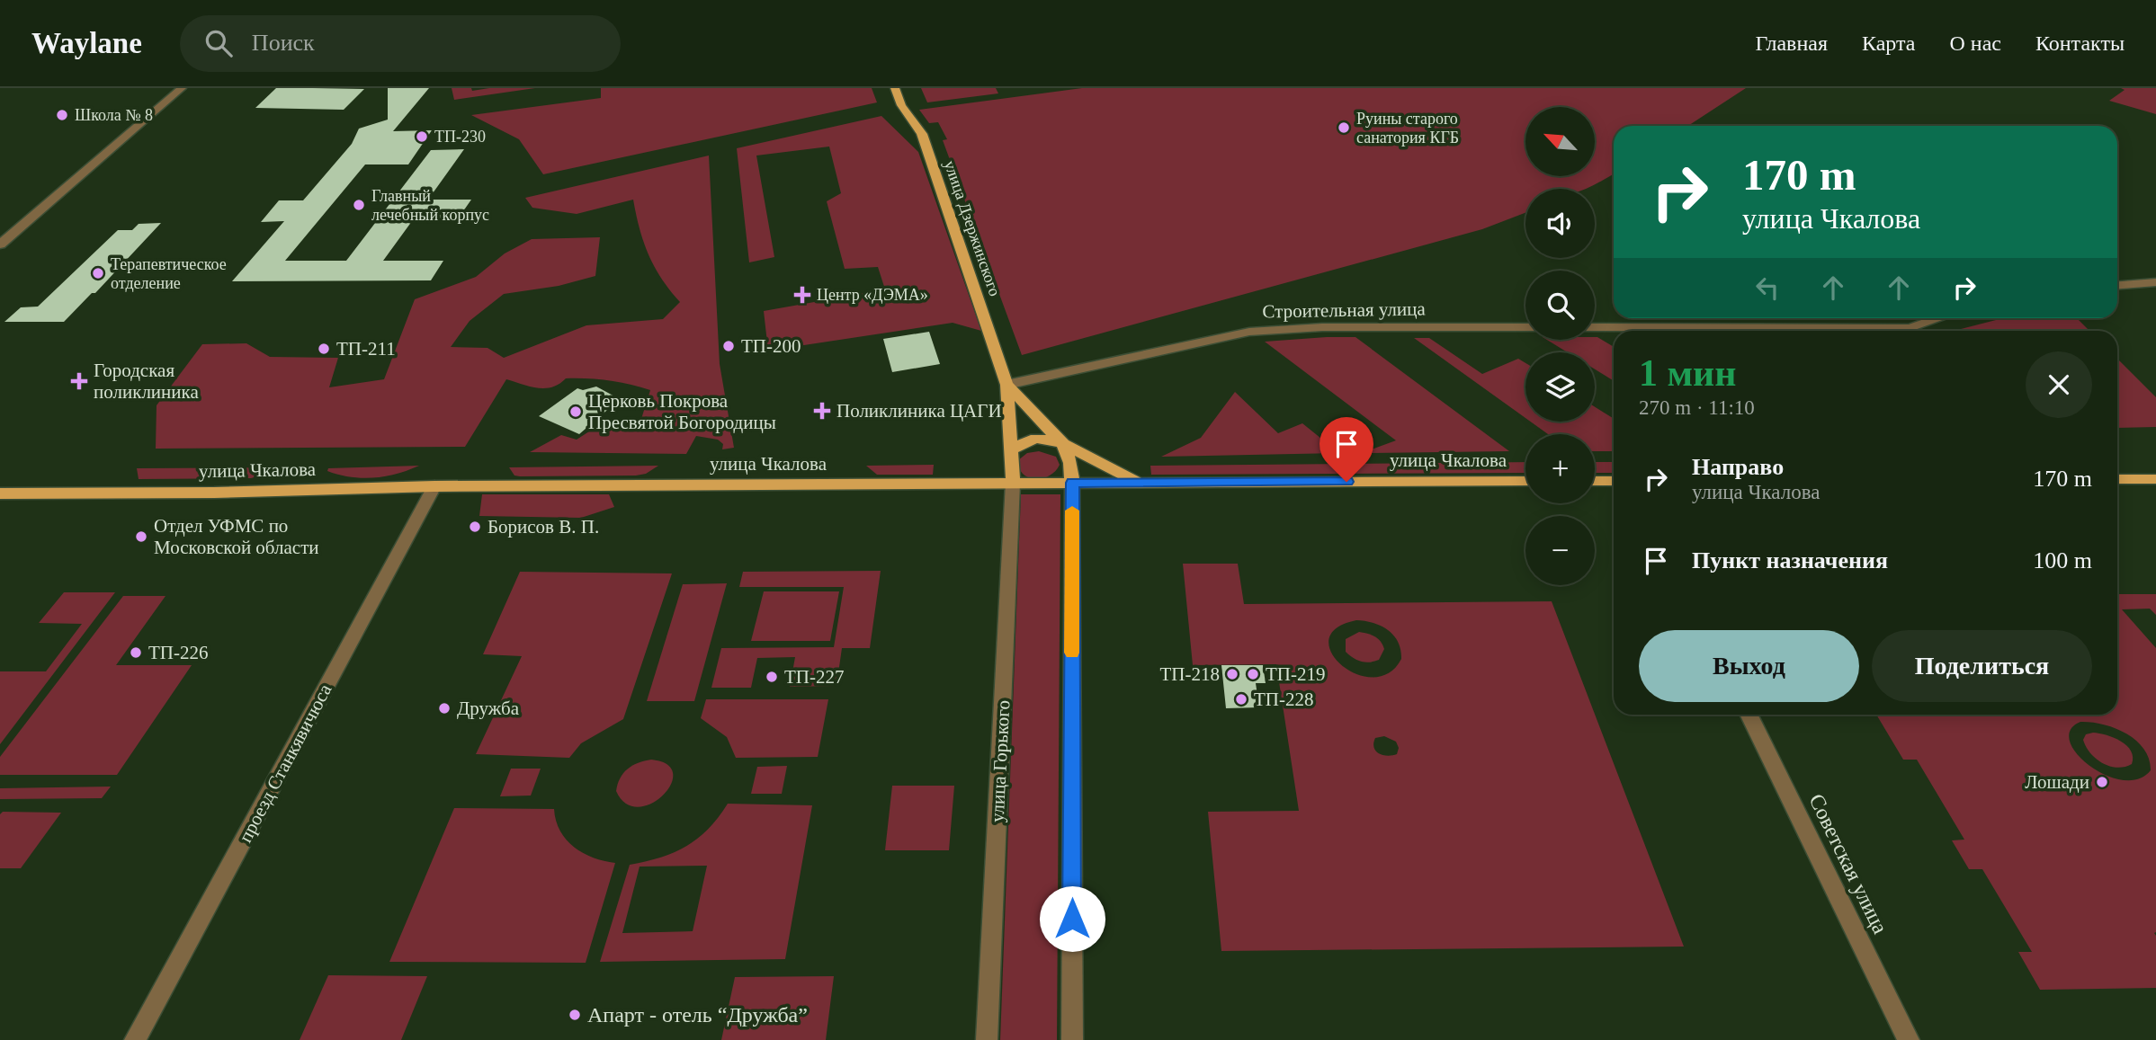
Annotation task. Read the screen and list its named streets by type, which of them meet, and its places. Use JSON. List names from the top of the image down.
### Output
{
  "streets": {
    "main road": ["улица Дзержинского", "улица Чкалова"],
    "street": [
      "Строительная улица",
      "улица Горького",
      "проезд Станкявичюса",
      "Советская улица"
    ]
  },
  "crossings": [
    ["улица Дзержинского", "Строительная улица"],
    ["улица Дзержинского", "улица Чкалова"],
    ["улица Дзержинского", "улица Горького"],
    ["улица Чкалова", "улица Горького"],
    ["улица Чкалова", "проезд Станкявичюса"]
  ],
  "places": {
    "other": [
      "Школа № 8",
      "Руины старого санатория КГБ",
      "ТП-230",
      "Главный лечебный корпус",
      "Терапевтическое отделение",
      "ТП-200",
      "ТП-211",
      "Церковь Покрова Пресвятой Богородицы",
      "Борисов В. П.",
      "Отдел УФМС по Московской области",
      "ТП-226",
      "ТП-218",
      "ТП-219",
      "ТП-227",
      "ТП-228",
      "Дружба",
      "Лошади",
      "Апарт - отель “Дружба”"
    ],
    "health": ["Центр «ДЭМА»", "Городская поликлиника", "Поликлиника ЦАГИ"]
  },
  "north": "top left",
  "page": {
    "header": "Waylane",
    "search": "Поиск",
    "nav": [
      "Главная",
      "Карта",
      "О нас",
      "Контакты"
    ],
    "map_buttons": ["+", "−"],
    "turn": ["170 m", "улица Чкалова"],
    "heading": ["1 мин", "270 m · 11:10"],
    "list": [
      {
        "name": "Направо",
        "note": "улица Чкалова",
        "value": "170 m"
      },
      {
        "name": "Пункт назначения",
        "value": "100 m"
      }
    ],
    "buttons": ["Выход", "Поделиться"]
  }
}
